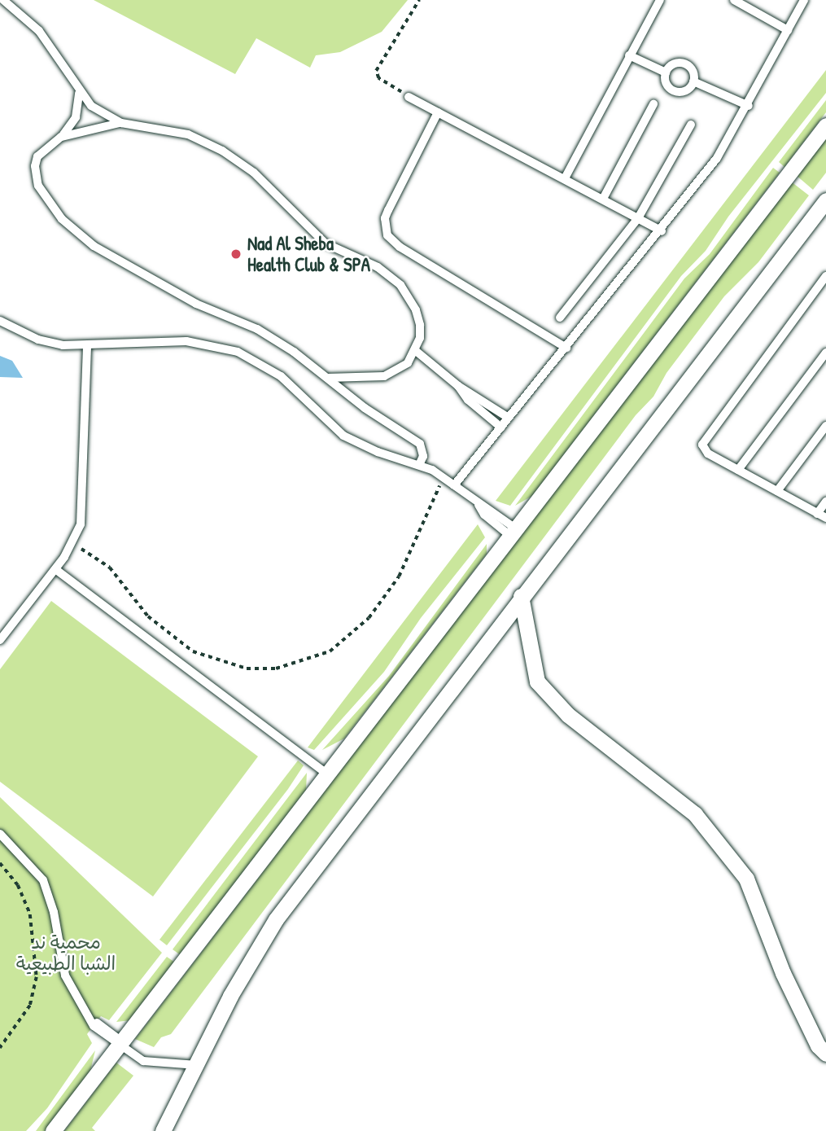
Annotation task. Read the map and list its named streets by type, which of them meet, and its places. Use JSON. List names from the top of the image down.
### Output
{
  "parks": ["محمية ند الشبا الطبيعية"],
  "places": ["Nad Al Sheba Health Club & SPA"]
}
